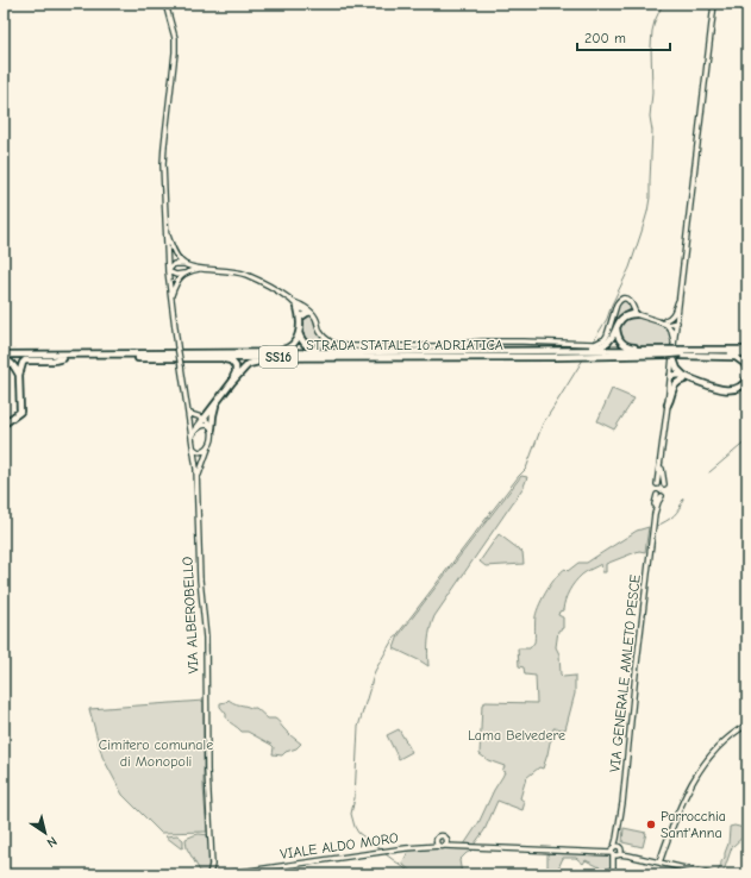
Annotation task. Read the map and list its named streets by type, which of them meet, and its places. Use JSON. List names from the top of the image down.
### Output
{
  "streets": {
    "highway": ["STRADA STATALE 16 ADRIATICA", "SS16"],
    "main road": ["VIA ALBEROBELLO", "VIA GENERALE AMLETO PESCE", "VIALE ALDO MORO"]
  },
  "crossings": [
    ["VIA ALBEROBELLO", "VIALE ALDO MORO"]
  ],
  "parks": ["Lama Belvedere", "Cimitero comunale di Monopoli"],
  "places": ["Parrocchia Sant'Anna"],
  "scale_bar": "200 m",
  "north": "bottom right"
}
